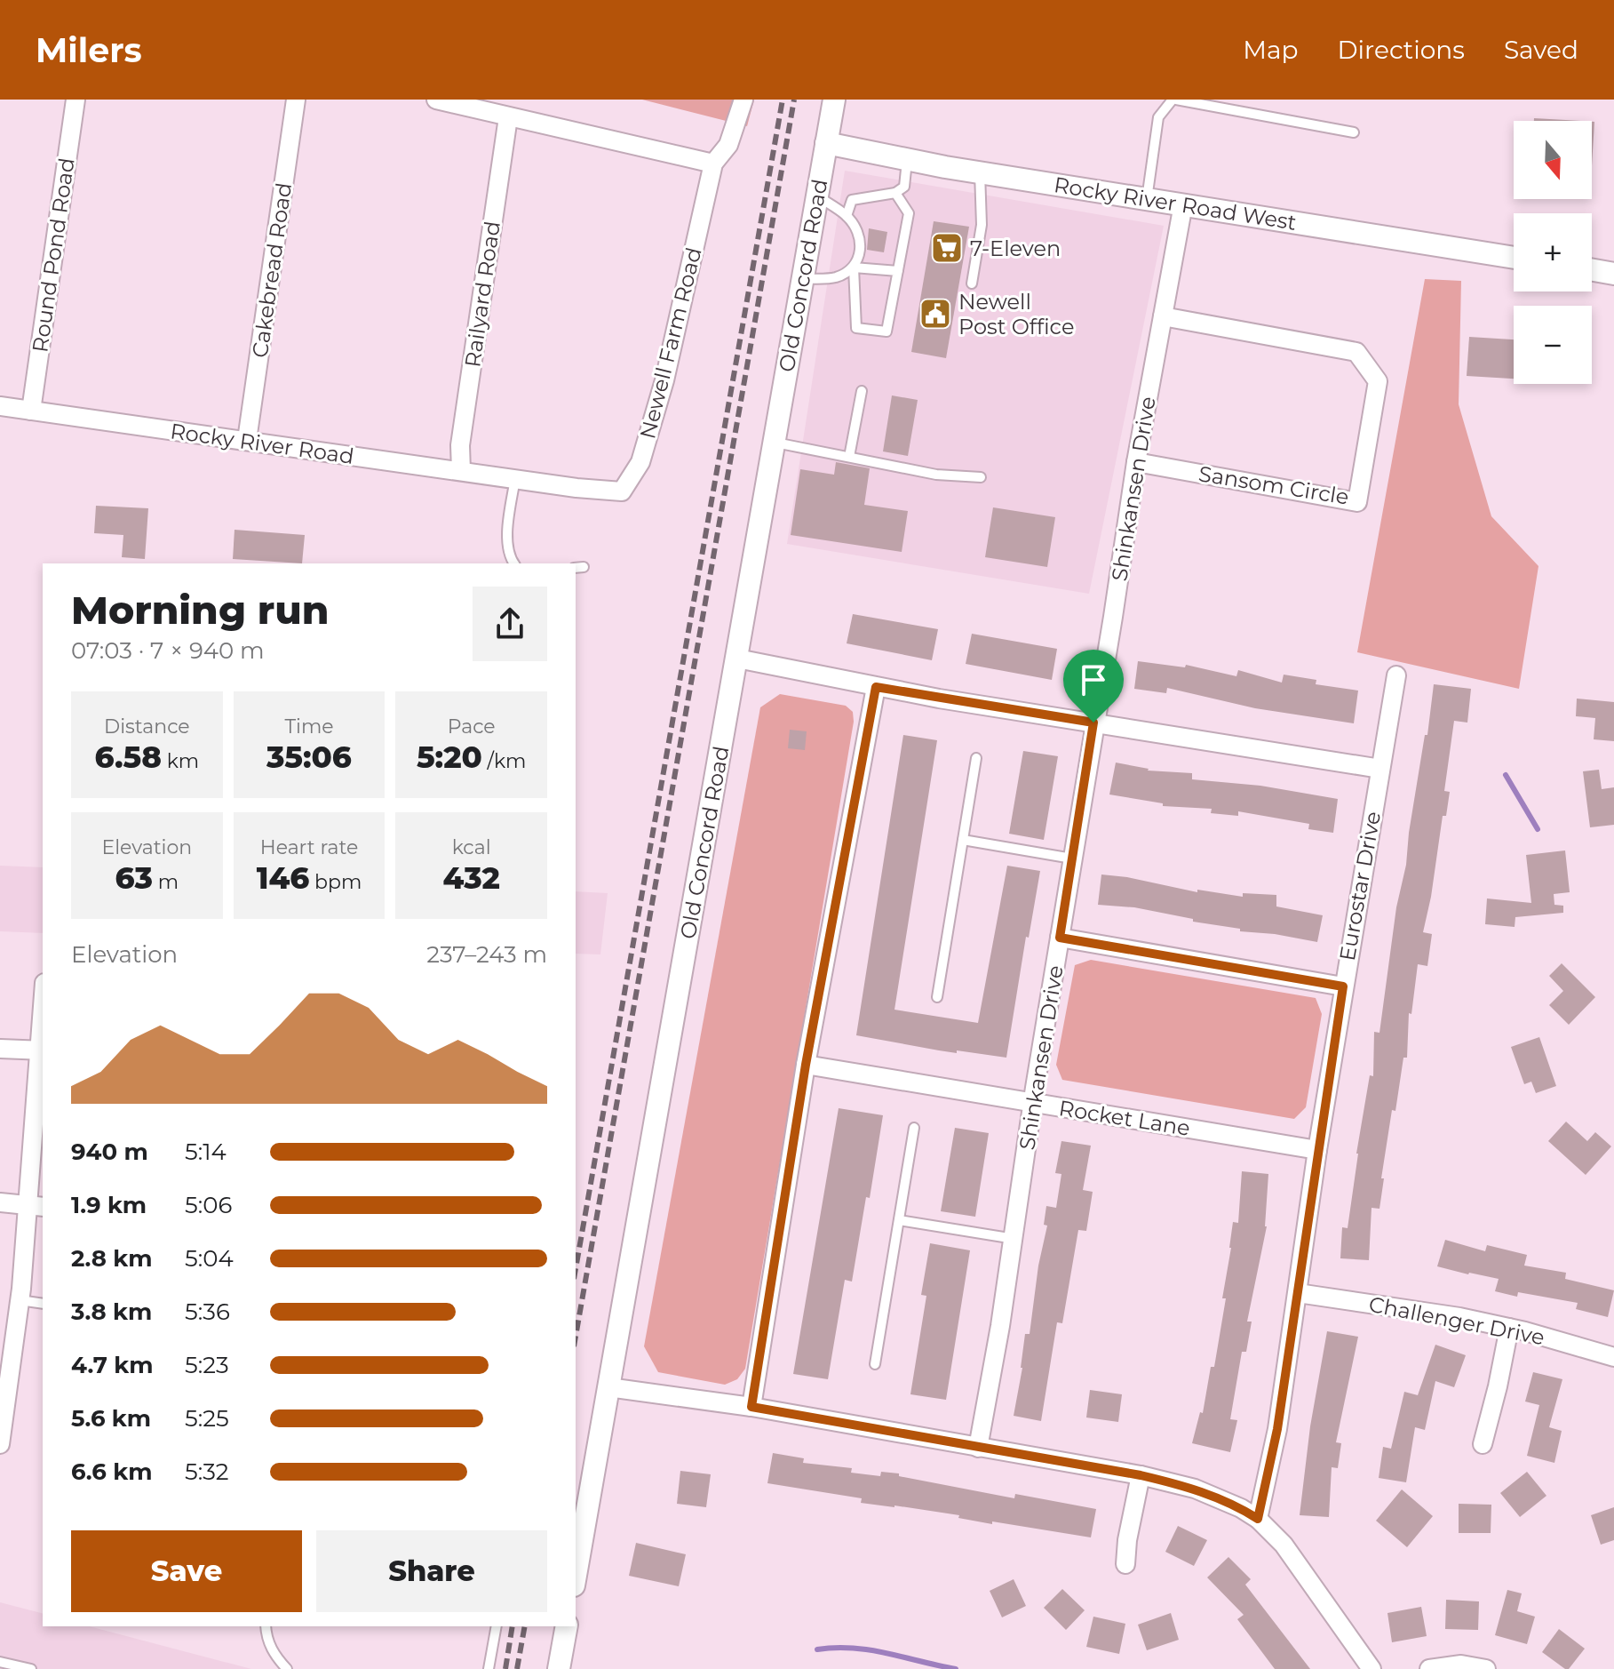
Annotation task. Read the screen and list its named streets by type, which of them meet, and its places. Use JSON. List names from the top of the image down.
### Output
{
  "streets": {
    "street": [
      "Rocky River Road West",
      "Round Pond Road",
      "Cakebread Road",
      "Old Concord Road",
      "Railyard Road",
      "Newell Farm Road",
      "Rocky River Road",
      "Sansom Circle",
      "Shinkansen Drive",
      "Eurostar Drive",
      "Rocket Lane",
      "Challenger Drive"
    ]
  },
  "crossings": [
    ["Rocky River Road West", "Old Concord Road"],
    ["Rocky River Road West", "Shinkansen Drive"],
    ["Round Pond Road", "Rocky River Road"],
    ["Cakebread Road", "Rocky River Road"],
    ["Railyard Road", "Rocky River Road"],
    ["Newell Farm Road", "Rocky River Road"],
    ["Sansom Circle", "Shinkansen Drive"],
    ["Shinkansen Drive", "Rocket Lane"],
    ["Eurostar Drive", "Rocket Lane"],
    ["Eurostar Drive", "Challenger Drive"]
  ],
  "places": {
    "supermarket": ["7-Eleven"],
    "public building": ["Newell Post Office"]
  },
  "north": "bottom",
  "page": {
    "header": "Milers",
    "nav": ["Map", "Directions", "Saved"],
    "map_buttons": ["+", "−"],
    "heading": ["Morning run", "07:03 · 7 × 940 m"],
    "stats": [
      ["Distance", "6.58 km"],
      ["Time", "35:06"],
      ["Pace", "5:20 /km"],
      ["Elevation", "63 m"],
      ["Heart rate", "146 bpm"],
      ["kcal", "432"]
    ],
    "chart": ["Elevation", "237–243 m"],
    "list": [
      {
        "name": "940 m",
        "note": "5:14"
      },
      {
        "name": "1.9 km",
        "note": "5:06"
      },
      {
        "name": "2.8 km",
        "note": "5:04"
      },
      {
        "name": "3.8 km",
        "note": "5:36"
      },
      {
        "name": "4.7 km",
        "note": "5:23"
      },
      {
        "name": "5.6 km",
        "note": "5:25"
      },
      {
        "name": "6.6 km",
        "note": "5:32"
      }
    ],
    "buttons": ["Save", "Share"]
  }
}
